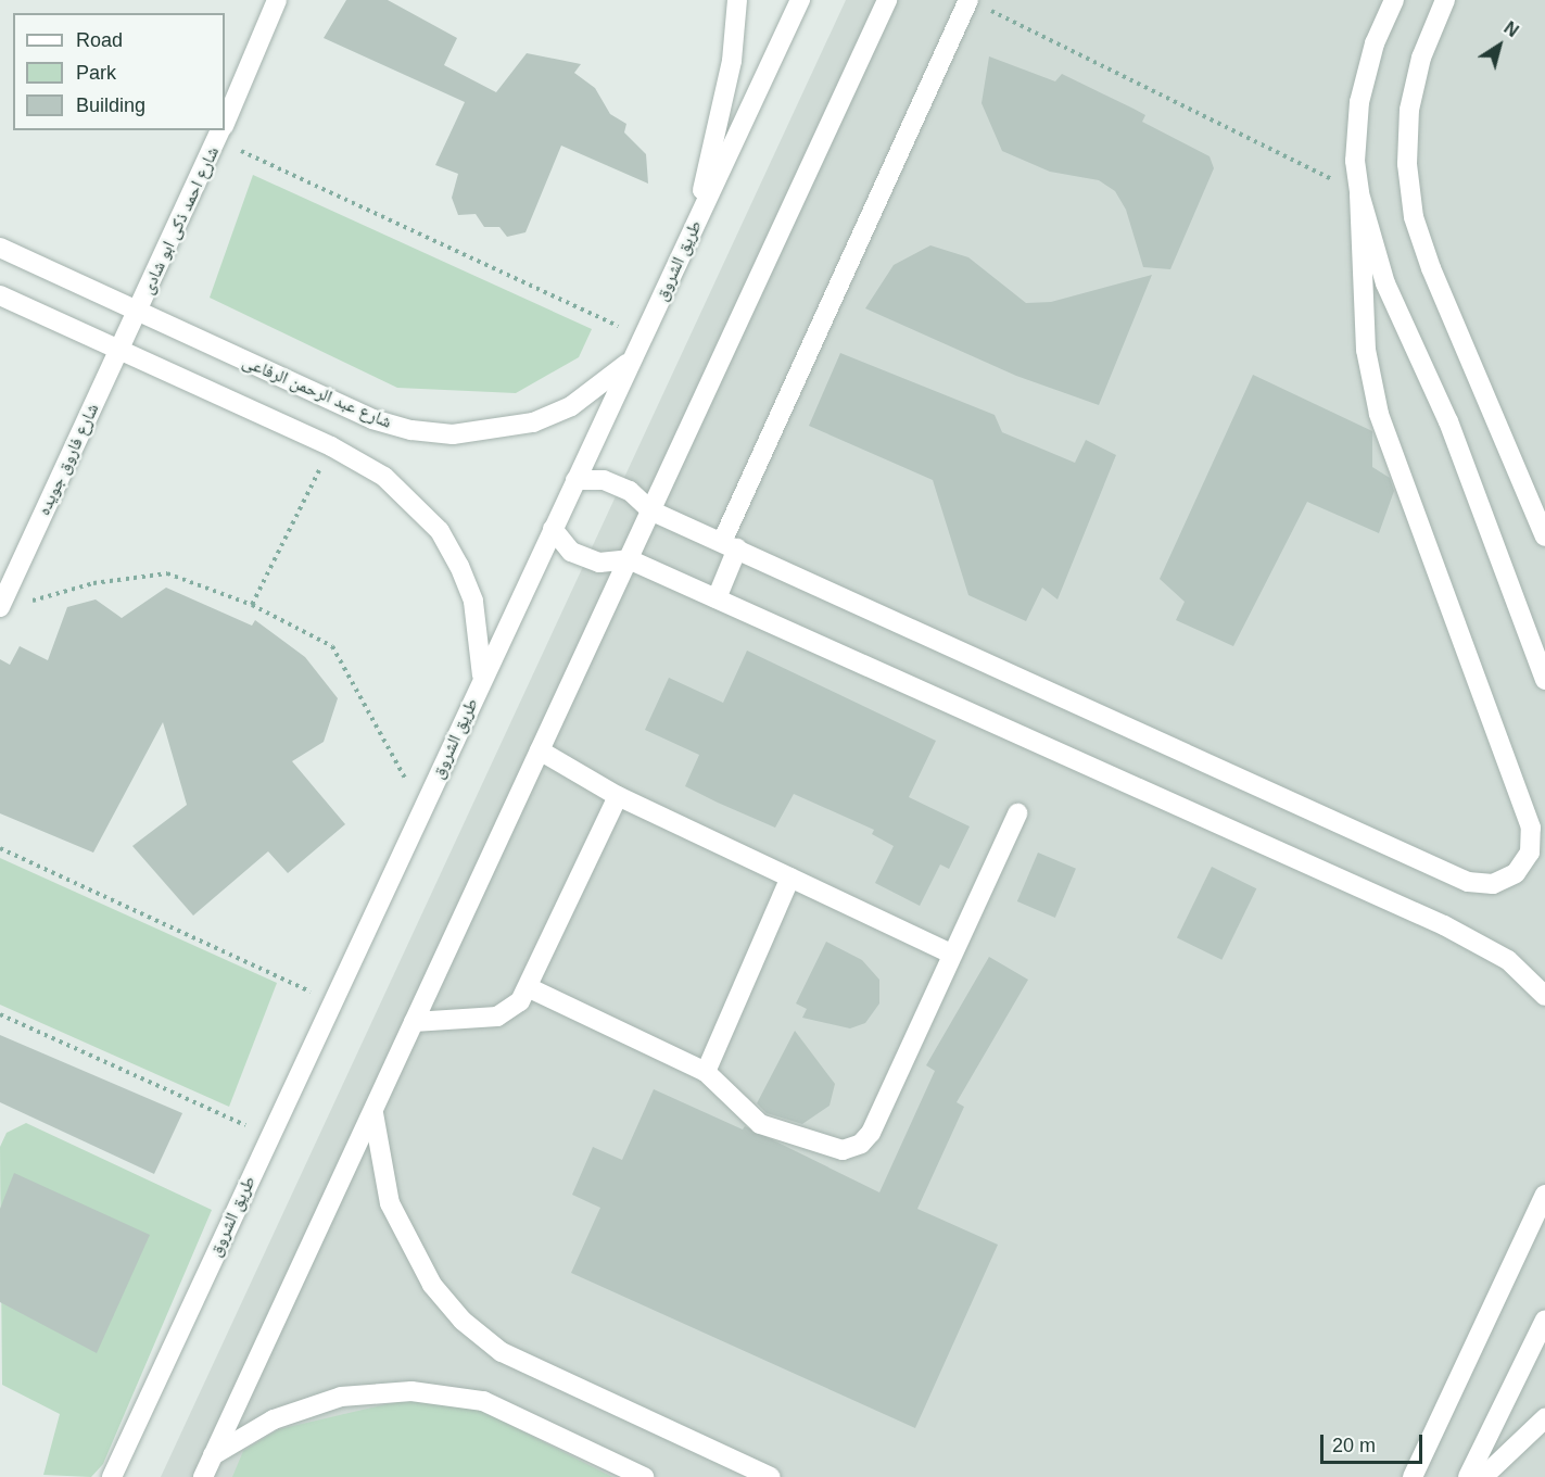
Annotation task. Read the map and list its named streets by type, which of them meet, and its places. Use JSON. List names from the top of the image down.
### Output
{
  "streets": {
    "street": [
      "شارع احمد ذكى ابو شادى",
      "طريق الشروق",
      "شارع عبد الرحمن الرفاعى",
      "شارع فاروق جويده"
    ]
  },
  "crossings": [
    ["شارع احمد ذكى ابو شادى", "شارع عبد الرحمن الرفاعى"],
    ["شارع احمد ذكى ابو شادى", "شارع فاروق جويده"],
    ["طريق الشروق", "شارع عبد الرحمن الرفاعى"],
    ["شارع عبد الرحمن الرفاعى", "شارع فاروق جويده"]
  ],
  "legend": ["Road", "Park", "Building"],
  "scale_bar": "20 m",
  "north": "top right"
}
